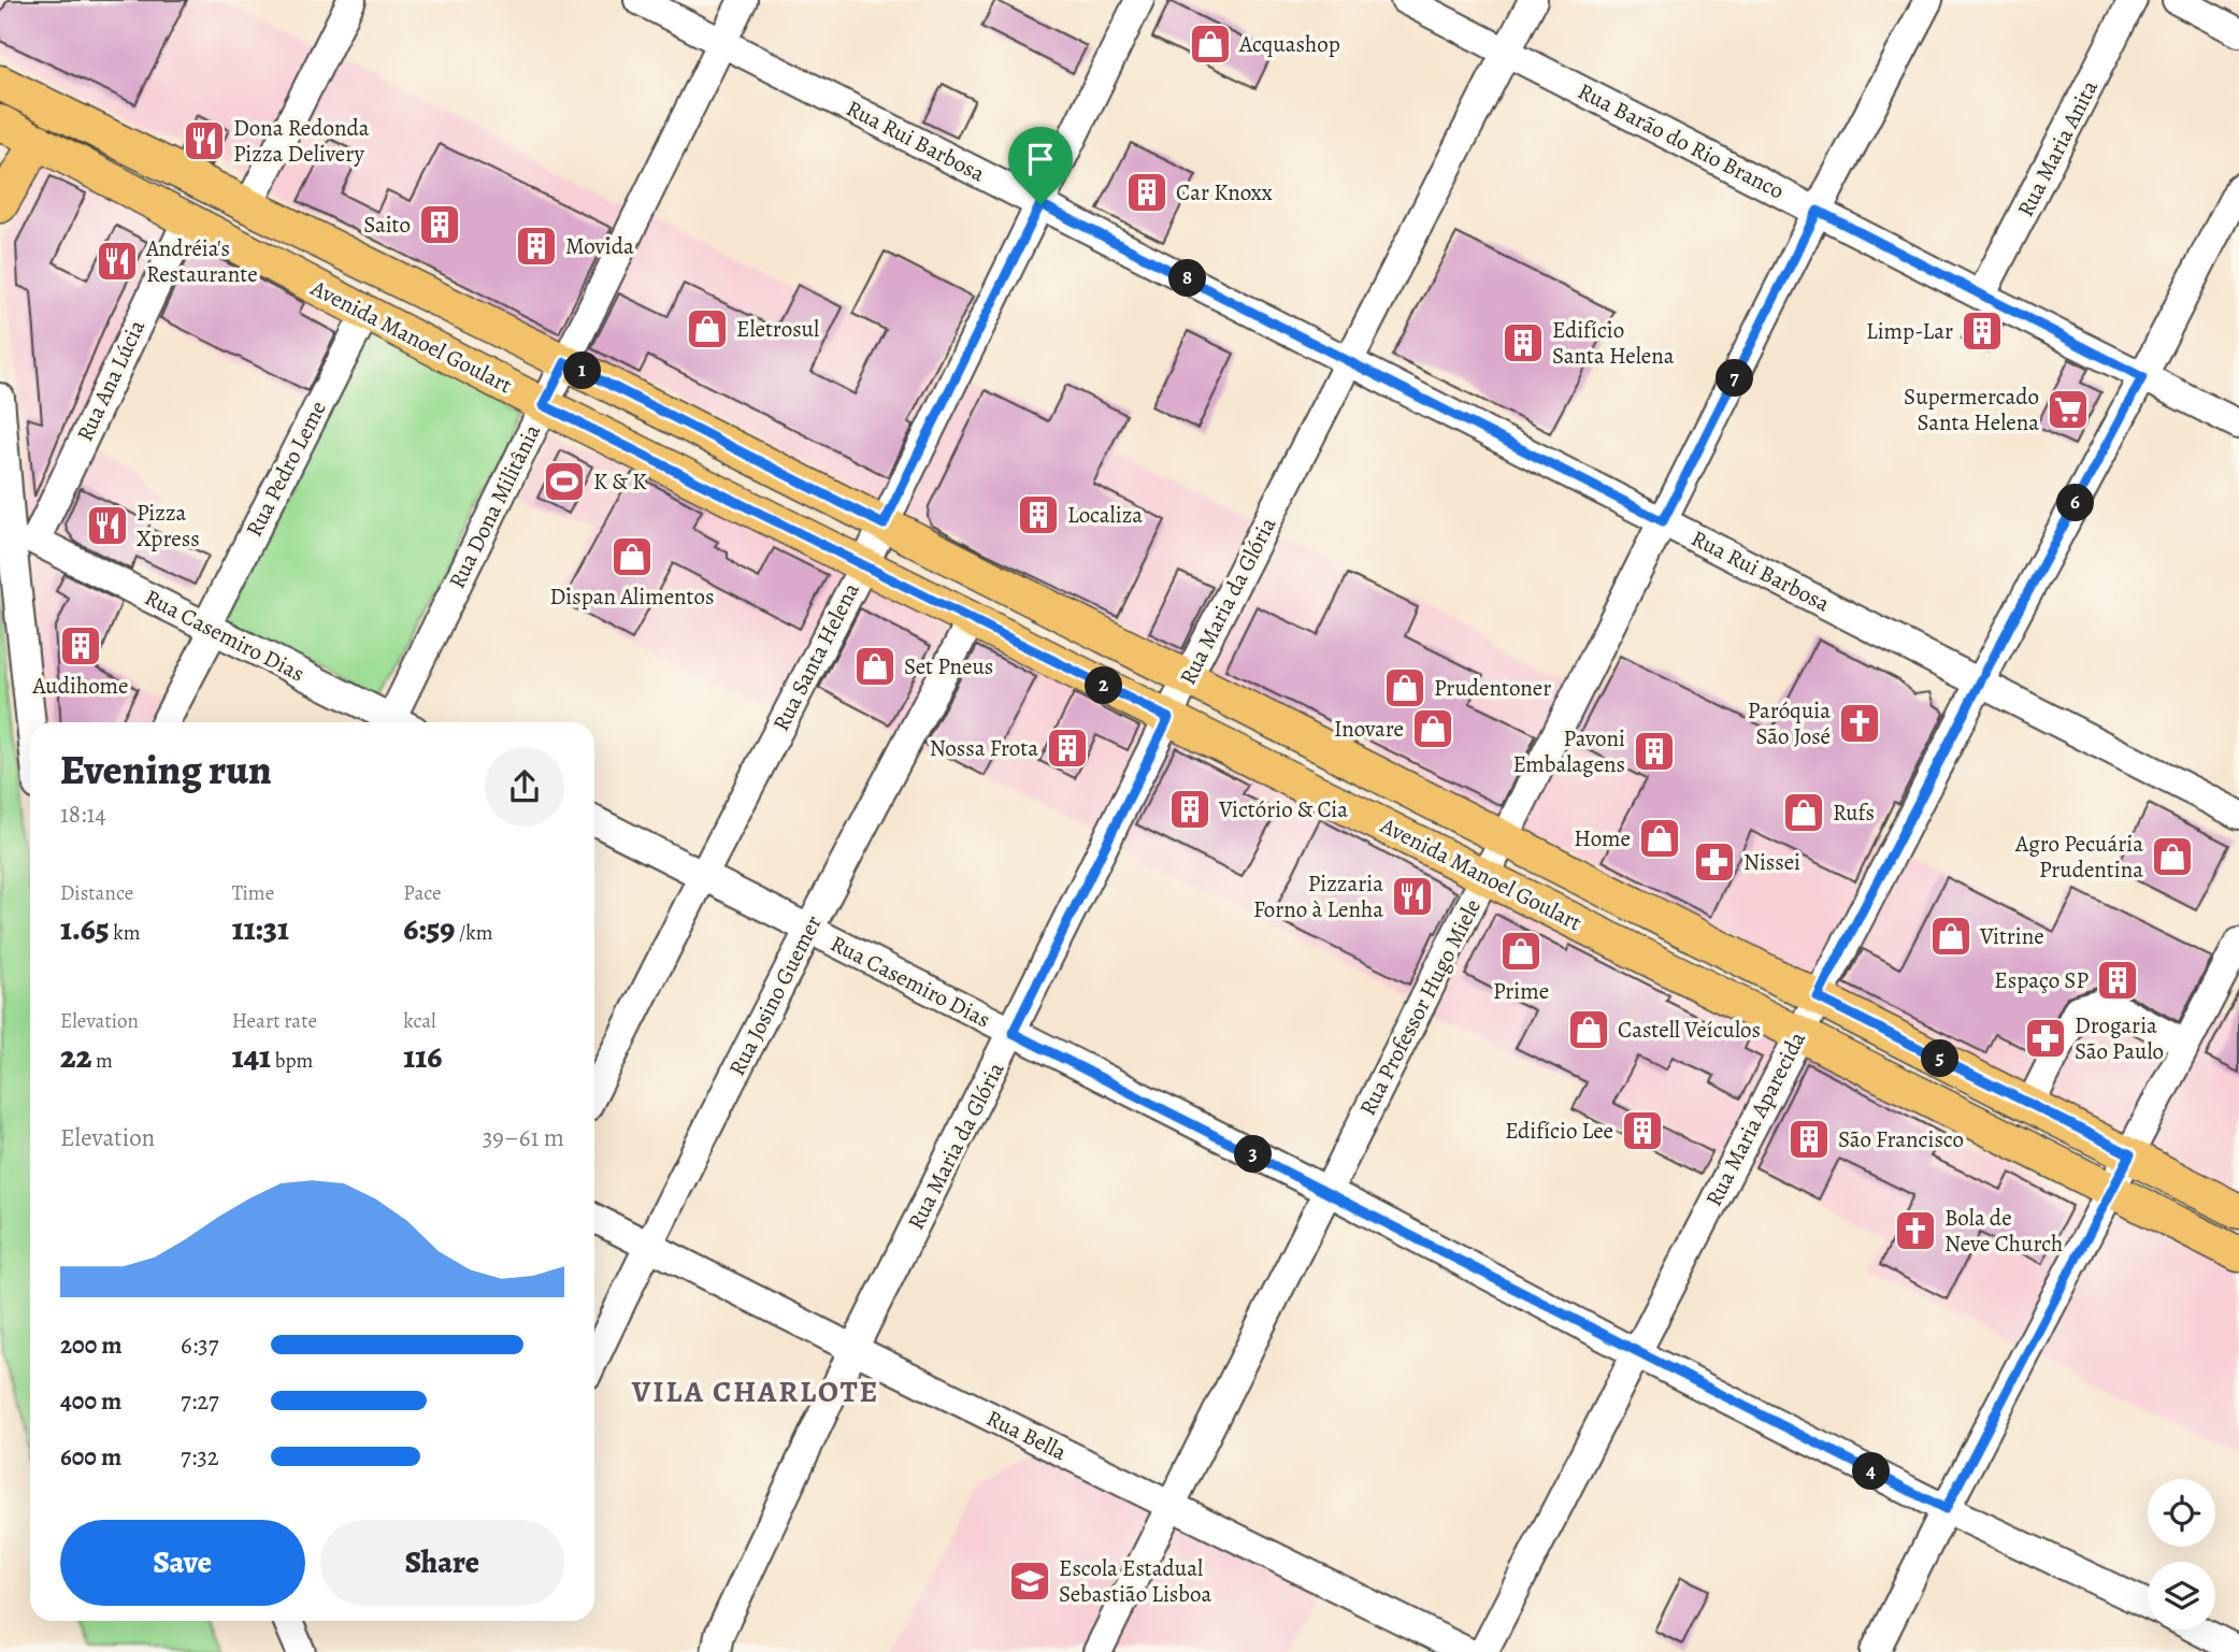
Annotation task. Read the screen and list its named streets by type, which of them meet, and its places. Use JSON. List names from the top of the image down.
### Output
{
  "streets": {
    "main road": ["Avenida Manoel Goulart"],
    "street": [
      "Rua Rui Barbosa",
      "Rua Barão do Rio Branco",
      "Rua Maria Anita",
      "Rua Ana Lúcia",
      "Rua Pedro Leme",
      "Rua Dona Militânia",
      "Rua Maria da Glória",
      "Rua Casemiro Dias",
      "Rua Santa Helena",
      "Rua Josino Guemer",
      "Rua Professor Hugo Miele",
      "Rua Maria Aparecida",
      "Rua Bella"
    ]
  },
  "crossings": [
    ["Rua Rui Barbosa", "Rua Dona Militânia"],
    ["Rua Rui Barbosa", "Rua Maria da Glória"],
    ["Rua Rui Barbosa", "Rua Santa Helena"],
    ["Rua Rui Barbosa", "Rua Professor Hugo Miele"],
    ["Rua Rui Barbosa", "Rua Maria Aparecida"],
    ["Rua Barão do Rio Branco", "Rua Maria Anita"],
    ["Rua Barão do Rio Branco", "Rua Maria da Glória"],
    ["Rua Barão do Rio Branco", "Rua Professor Hugo Miele"],
    ["Rua Barão do Rio Branco", "Rua Maria Aparecida"],
    ["Avenida Manoel Goulart", "Rua Ana Lúcia"],
    ["Avenida Manoel Goulart", "Rua Pedro Leme"],
    ["Avenida Manoel Goulart", "Rua Dona Militânia"],
    ["Avenida Manoel Goulart", "Rua Maria da Glória"],
    ["Avenida Manoel Goulart", "Rua Santa Helena"],
    ["Avenida Manoel Goulart", "Rua Josino Guemer"],
    ["Avenida Manoel Goulart", "Rua Professor Hugo Miele"],
    ["Avenida Manoel Goulart", "Rua Maria Aparecida"],
    ["Rua Ana Lúcia", "Rua Casemiro Dias"],
    ["Rua Pedro Leme", "Rua Casemiro Dias"],
    ["Rua Maria da Glória", "Rua Casemiro Dias"],
    ["Rua Maria da Glória", "Rua Bella"],
    ["Rua Casemiro Dias", "Rua Santa Helena"],
    ["Rua Casemiro Dias", "Rua Josino Guemer"],
    ["Rua Casemiro Dias", "Rua Professor Hugo Miele"],
    ["Rua Casemiro Dias", "Rua Maria Aparecida"],
    ["Rua Josino Guemer", "Rua Bella"],
    ["Rua Professor Hugo Miele", "Rua Bella"]
  ],
  "districts": ["VILA CHARLOTE"],
  "places": {
    "shop": [
      "Acquashop",
      "Eletrosul",
      "Dispan Alimentos",
      "Set Pneus",
      "Prudentoner",
      "Inovare",
      "Rufs",
      "Home",
      "Agro Pecuária Prudentina",
      "Vitrine",
      "Prime",
      "Castell Veículos"
    ],
    "restaurant": [
      "Dona Redonda Pizza Delivery",
      "Andréia's Restaurante",
      "Pizza Xpress",
      "Pizzaria Forno à Lenha"
    ],
    "building": [
      "Car Knoxx",
      "Saito",
      "Movida",
      "Limp-Lar",
      "Edifício Santa Helena",
      "Localiza",
      "Audihome",
      "Nossa Frota",
      "Pavoni Embalagens",
      "Victório & Cia",
      "Espaço SP",
      "Edifício Lee",
      "São Francisco"
    ],
    "supermarket": ["Supermercado Santa Helena"],
    "sports": ["K & K"],
    "church": ["Paróquia São José", "Bola de Neve Church"],
    "pharmacy": ["Nissei", "Drogaria São Paulo"],
    "school or university": ["Escola Estadual Sebastião Lisboa"]
  },
  "page": {
    "pins": [
      "8",
      "1",
      "7",
      "6",
      "2",
      "5",
      "3",
      "4"
    ],
    "heading": ["Evening run", "18:14"],
    "stats": [
      ["Distance", "1.65 km"],
      ["Time", "11:31"],
      ["Pace", "6:59 /km"],
      ["Elevation", "22 m"],
      ["Heart rate", "141 bpm"],
      ["kcal", "116"]
    ],
    "chart": ["Elevation", "39–61 m"],
    "list": [
      {
        "name": "200 m",
        "note": "6:37"
      },
      {
        "name": "400 m",
        "note": "7:27"
      },
      {
        "name": "600 m",
        "note": "7:32"
      }
    ],
    "buttons": ["Save", "Share"]
  }
}
